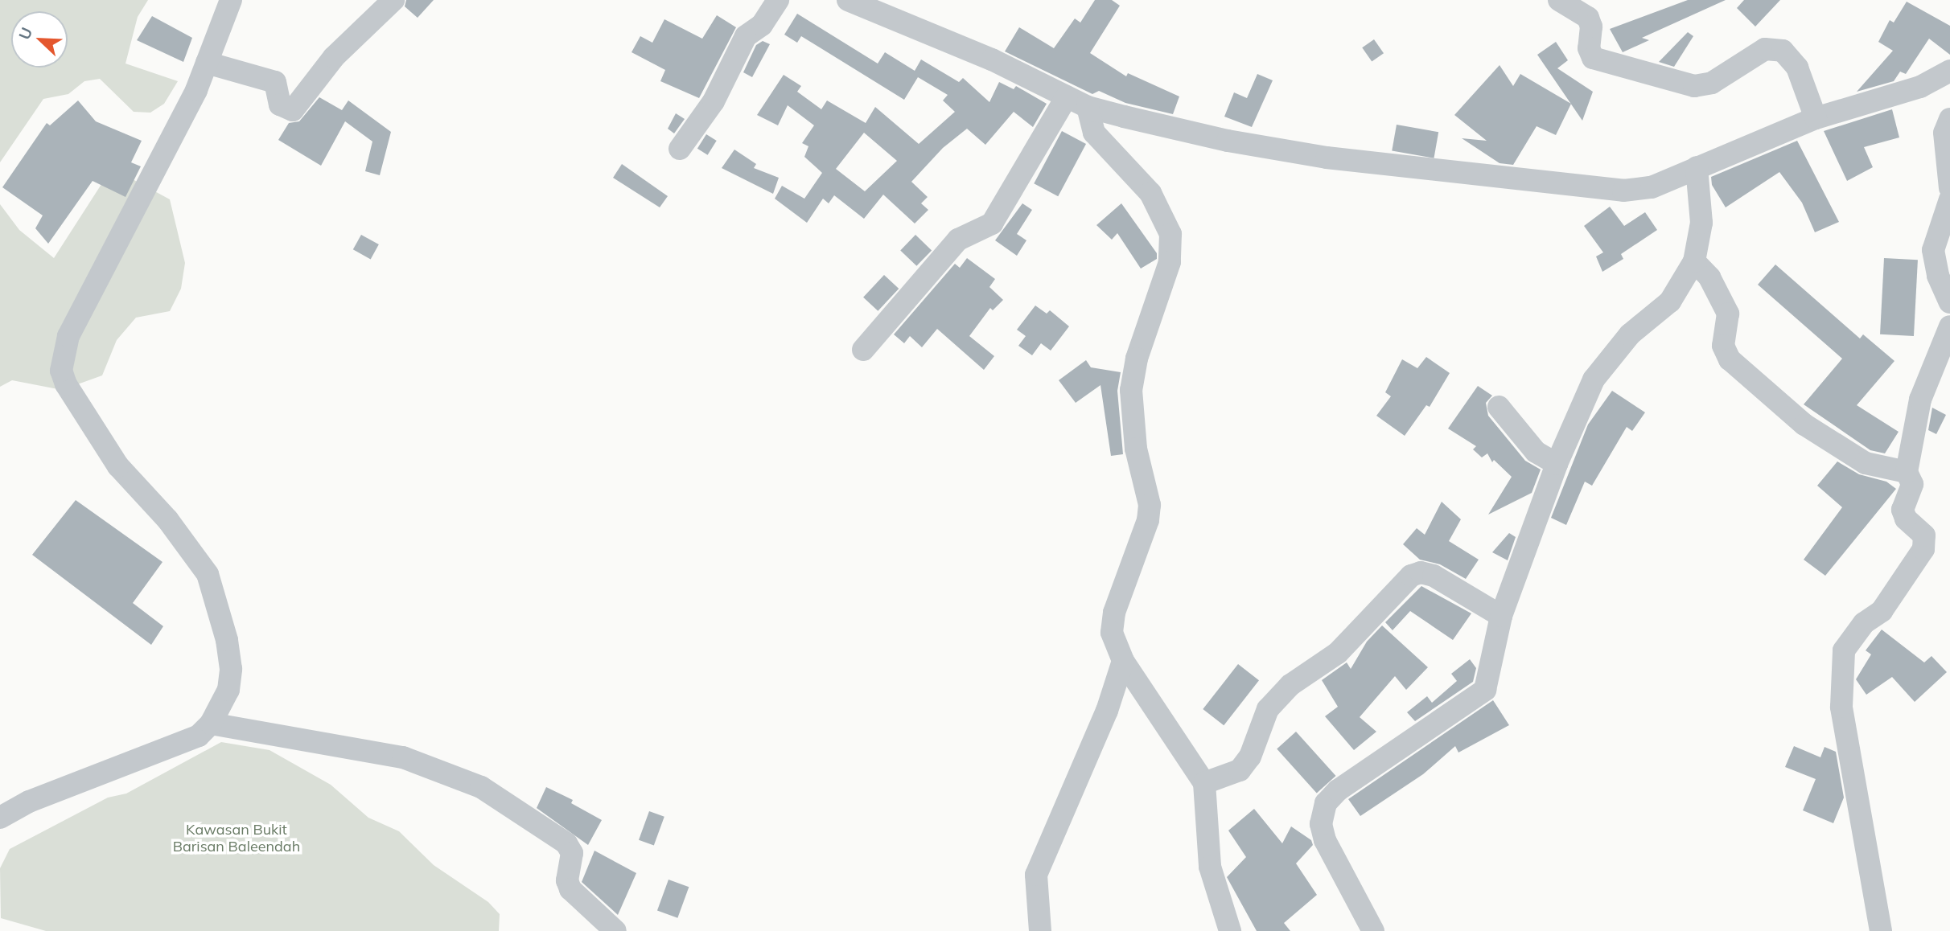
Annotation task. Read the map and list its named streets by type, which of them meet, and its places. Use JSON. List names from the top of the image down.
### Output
{
  "parks": ["Kawasan Bukit Barisan Baleendah"],
  "north": "top left"
}
